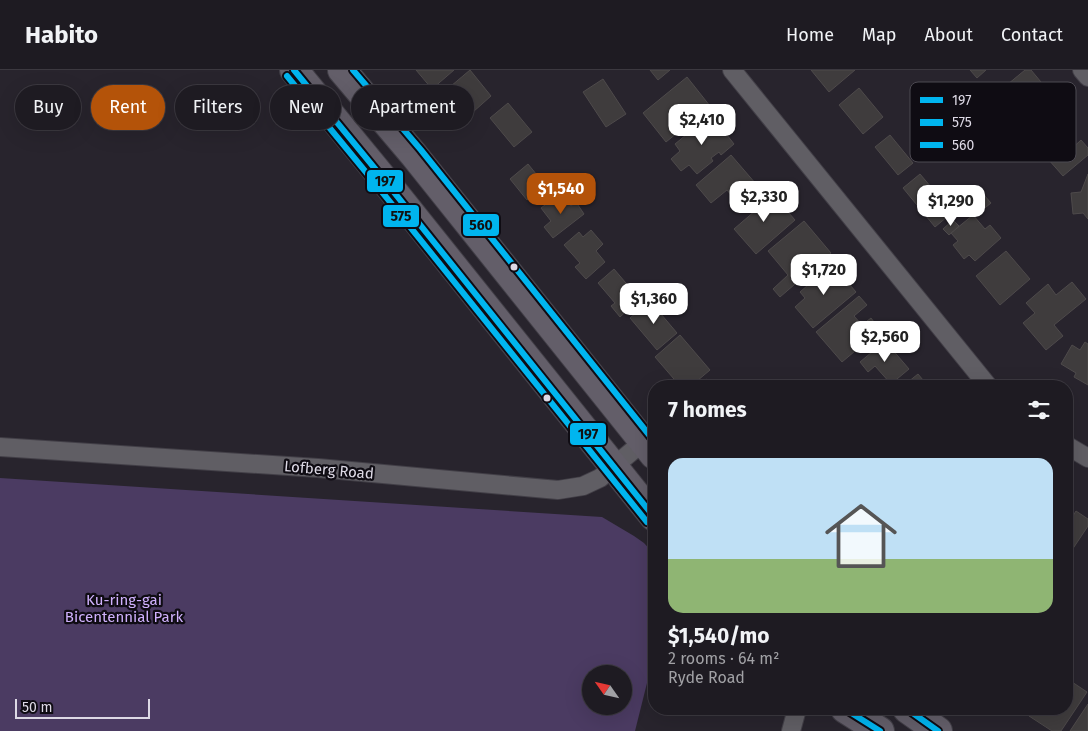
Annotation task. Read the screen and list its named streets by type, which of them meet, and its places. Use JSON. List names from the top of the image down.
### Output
{
  "streets": {
    "street": ["Lofberg Road"]
  },
  "parks": ["Ku-ring-gai Bicentennial Park"],
  "lines": ["transit line 197", "transit line 560", "transit line 575"],
  "legend": ["197", "575", "560"],
  "scale_bar": "50 m",
  "north": "top left",
  "page": {
    "header": "Habito",
    "nav": [
      "Home",
      "Map",
      "About",
      "Contact"
    ],
    "chip": [
      "Buy",
      "Rent",
      "Filters",
      "New",
      "Apartment"
    ],
    "price": [
      "$2,410",
      "$1,540",
      "$2,330",
      "$1,290",
      "$1,720",
      "$1,360",
      "$2,560"
    ],
    "heading": "7 homes",
    "list": [
      {
        "name": "$1,540/mo",
        "note": "2 rooms · 64 m² · Ryde Road"
      }
    ],
    "scale": "50 m"
  }
}
